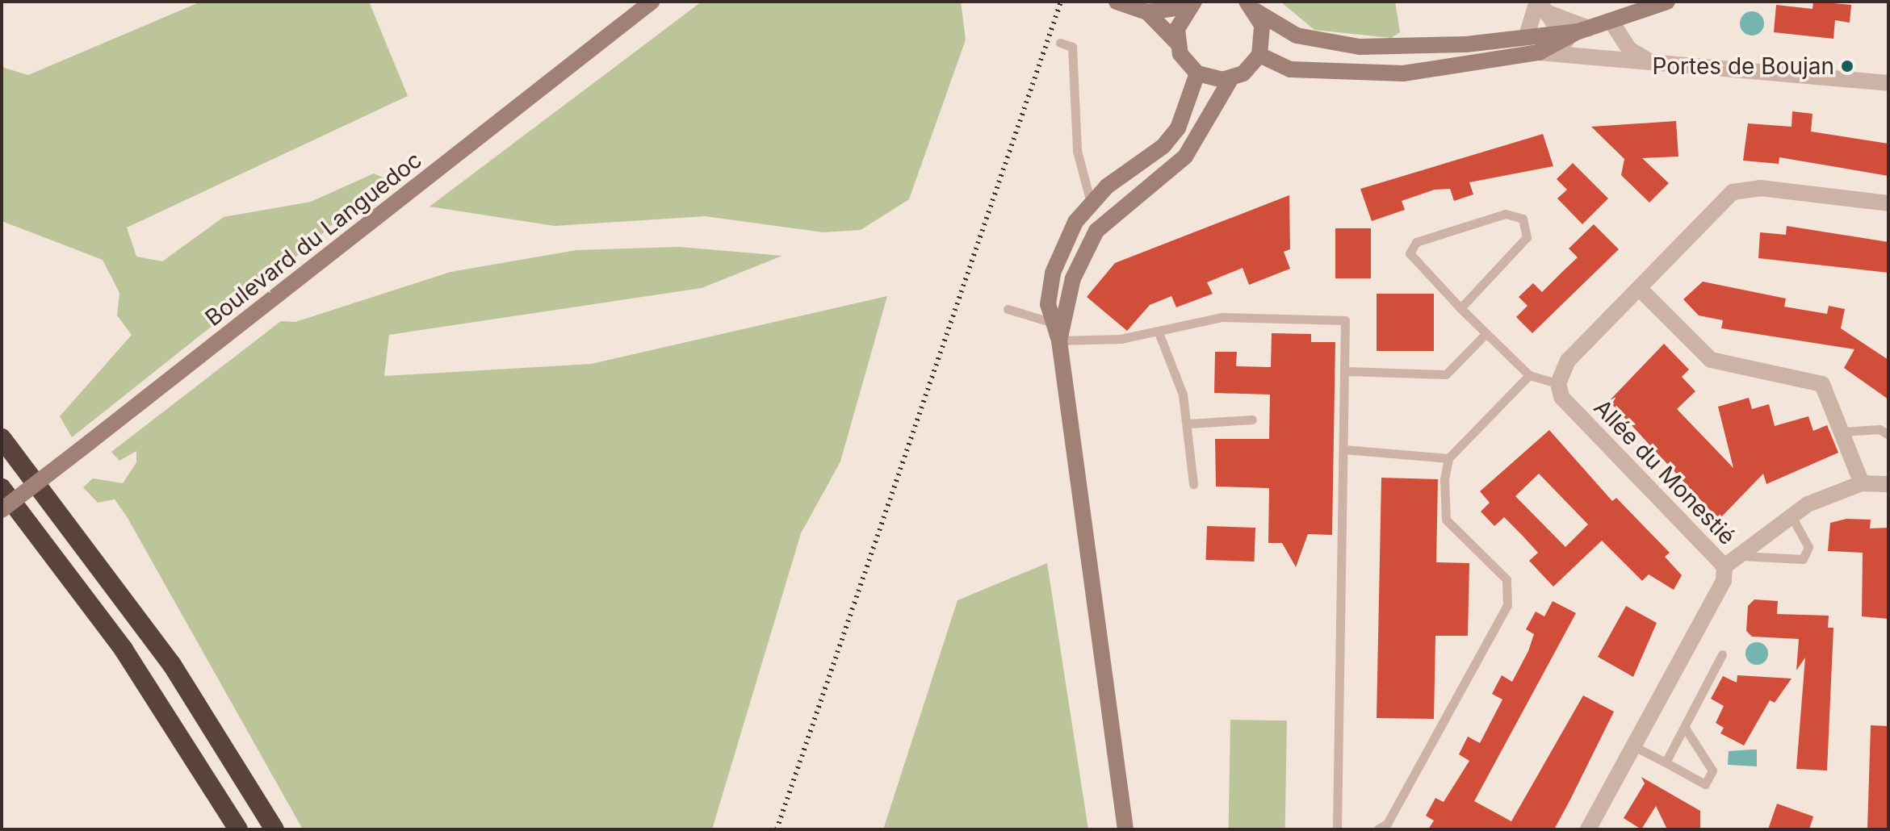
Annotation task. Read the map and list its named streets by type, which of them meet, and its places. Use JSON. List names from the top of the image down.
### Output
{
  "streets": {
    "street": ["Boulevard du Languedoc", "Allée du Monestié"]
  },
  "places": ["Portes de Boujan"]
}
